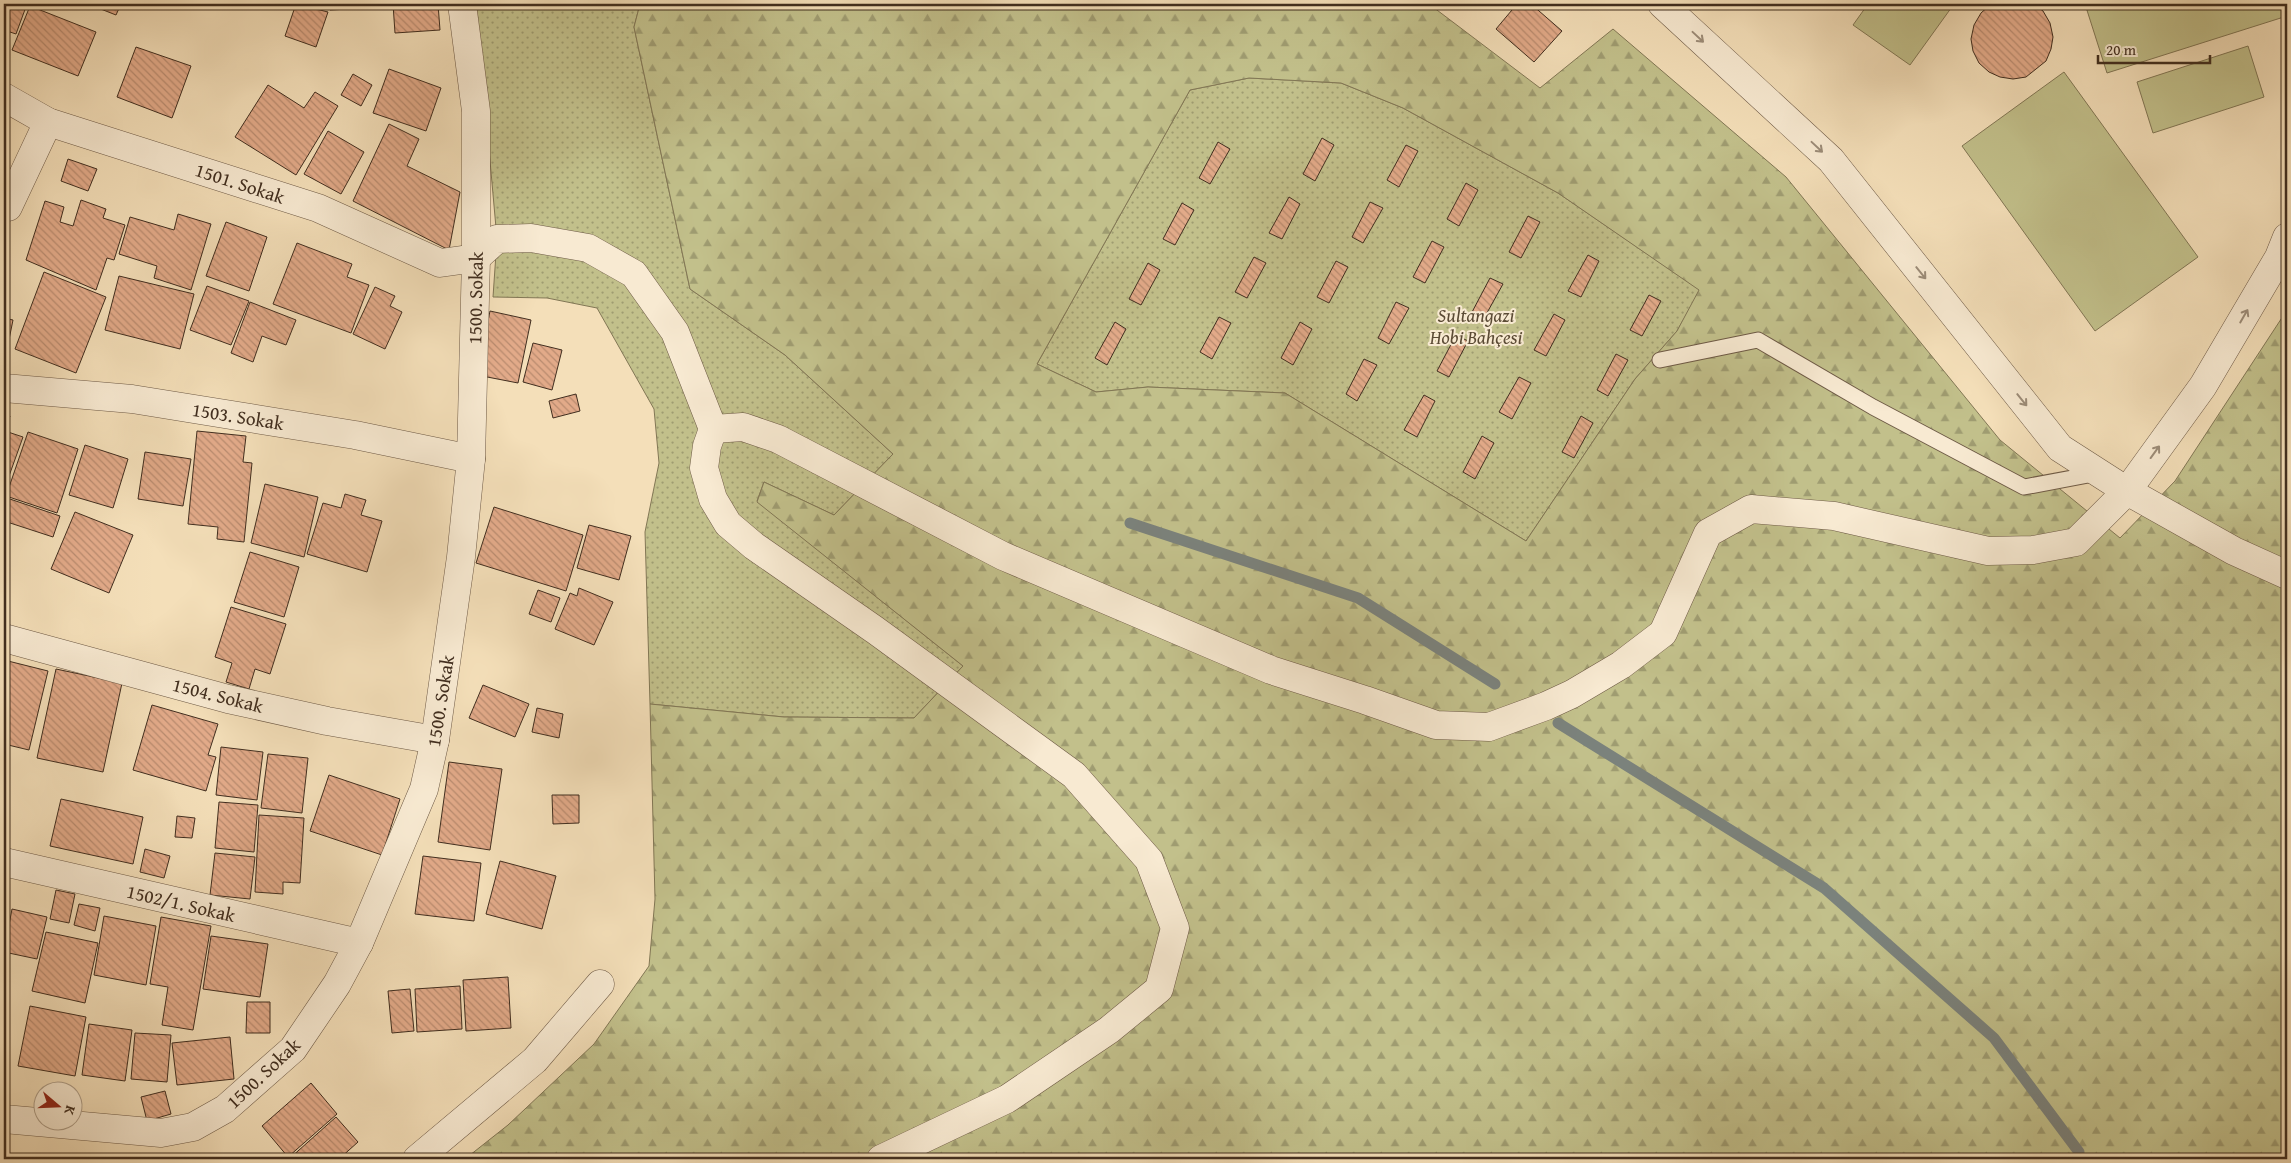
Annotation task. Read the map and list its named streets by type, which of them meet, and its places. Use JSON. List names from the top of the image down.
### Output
{
  "streets": {
    "street": [
      "1501. Sokak",
      "1500. Sokak",
      "1503. Sokak",
      "1504. Sokak",
      "1502/1. Sokak"
    ]
  },
  "crossings": [
    ["1501. Sokak", "1500. Sokak"],
    ["1500. Sokak", "1503. Sokak"],
    ["1500. Sokak", "1504. Sokak"],
    ["1500. Sokak", "1502/1. Sokak"]
  ],
  "parks": ["Sultangazi Hobi Bahçesi"],
  "scale_bar": "20 m",
  "north": "right"
}
